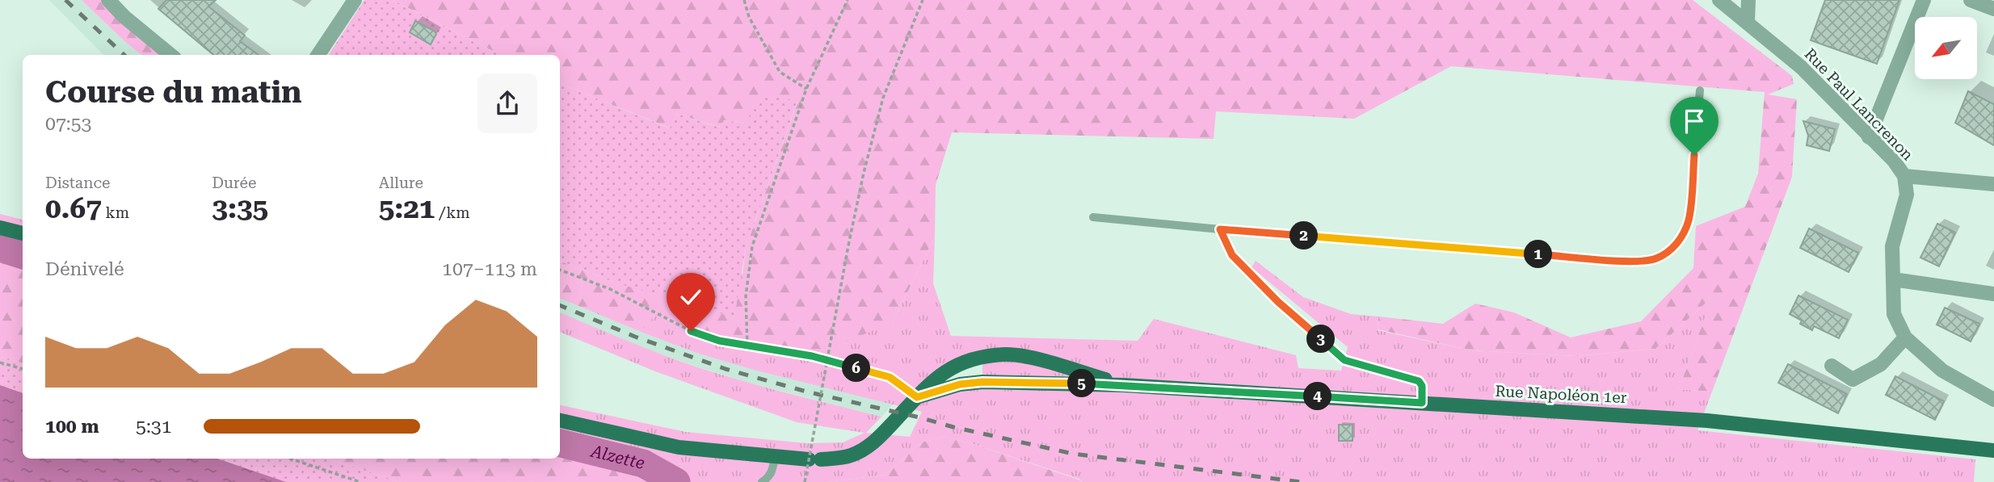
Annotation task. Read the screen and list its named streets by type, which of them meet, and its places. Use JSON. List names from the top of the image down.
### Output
{
  "streets": {
    "main road": ["Rue Napoléon 1er"],
    "street": ["Rue Paul Lancrenon"]
  },
  "water": ["Alzette"],
  "north": "bottom left",
  "page": {
    "heading": ["Course du matin", "07:53"],
    "stats": [
      ["Distance", "0.67 km"],
      ["Durée", "3:35"],
      ["Allure", "5:21 /km"]
    ],
    "pins": [
      "2",
      "1",
      "3",
      "6",
      "5",
      "4"
    ],
    "chart": ["Dénivelé", "107–113 m"],
    "list": [
      {
        "name": "100 m",
        "note": "5:31"
      }
    ]
  }
}
